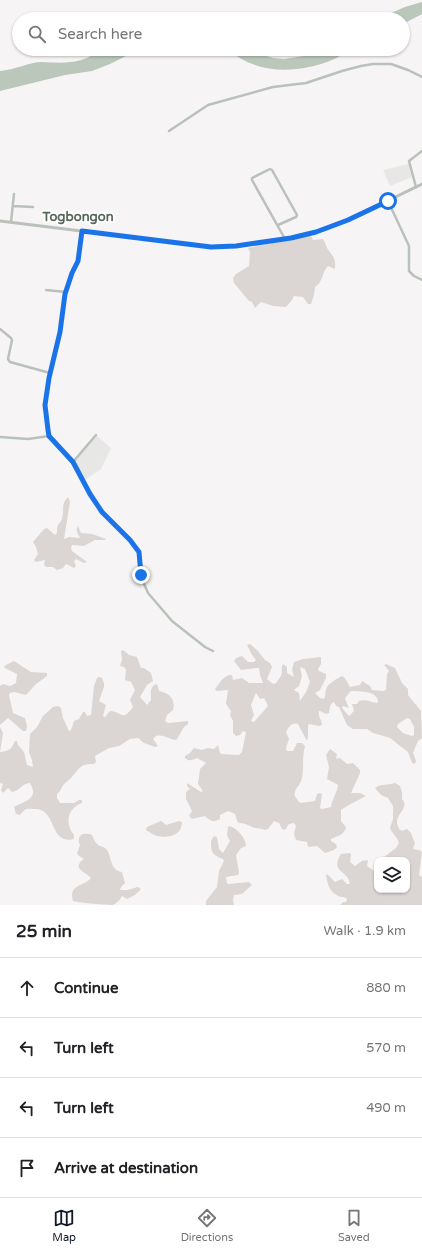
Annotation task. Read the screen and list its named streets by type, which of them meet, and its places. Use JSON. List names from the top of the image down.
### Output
{
  "districts": ["Togbongon"],
  "page": {
    "search": "Search here",
    "heading": ["25 min", "Walk · 1.9 km"],
    "list": [
      ["Continue", "880 m"],
      ["Turn left", "570 m"],
      ["Turn left", "490 m"],
      "Arrive at destination"
    ],
    "nav": ["Map", "Directions", "Saved"]
  }
}
